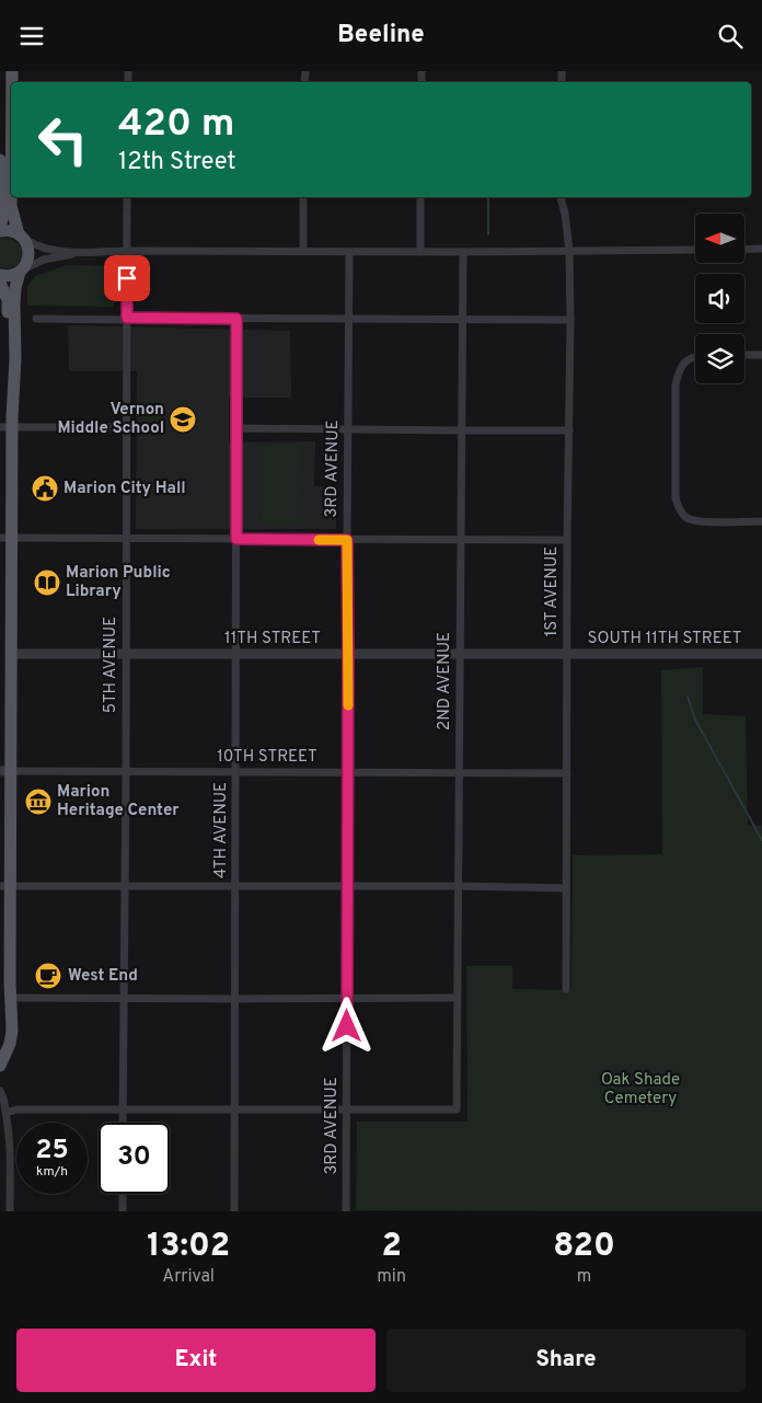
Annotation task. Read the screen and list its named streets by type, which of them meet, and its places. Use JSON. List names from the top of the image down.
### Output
{
  "streets": {
    "street": [
      "3RD AVENUE",
      "1ST AVENUE",
      "11TH STREET",
      "SOUTH 11TH STREET",
      "5TH AVENUE",
      "2ND AVENUE",
      "10TH STREET",
      "4TH AVENUE"
    ]
  },
  "crossings": [
    ["3RD AVENUE", "11TH STREET"],
    ["3RD AVENUE", "2ND AVENUE"],
    ["3RD AVENUE", "10TH STREET"],
    ["1ST AVENUE", "11TH STREET"],
    ["1ST AVENUE", "SOUTH 11TH STREET"],
    ["1ST AVENUE", "10TH STREET"],
    ["11TH STREET", "SOUTH 11TH STREET"],
    ["11TH STREET", "5TH AVENUE"],
    ["11TH STREET", "2ND AVENUE"],
    ["11TH STREET", "4TH AVENUE"],
    ["5TH AVENUE", "10TH STREET"],
    ["2ND AVENUE", "10TH STREET"],
    ["10TH STREET", "4TH AVENUE"]
  ],
  "parks": ["Oak Shade Cemetery"],
  "places": {
    "school or university": ["Vernon Middle School"],
    "public building": ["Marion City Hall"],
    "library": ["Marion Public Library"],
    "museum": ["Marion Heritage Center"],
    "cafe": ["West End"]
  },
  "north": "left",
  "page": {
    "header": "Beeline",
    "turn": ["420 m", "12th Street"],
    "speed": "25 km/h",
    "limit": "30",
    "eta": [
      "13:02",
      "Arrival",
      "2",
      "min",
      "820",
      "m"
    ],
    "buttons": ["Exit", "Share"]
  }
}
